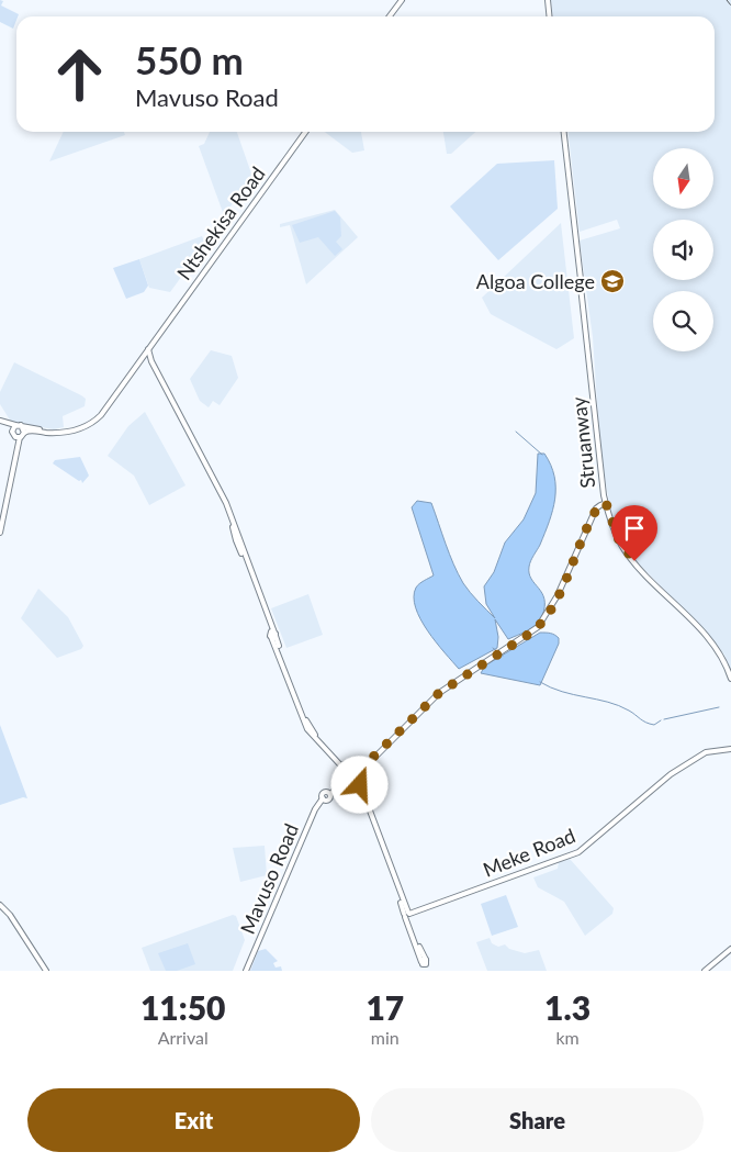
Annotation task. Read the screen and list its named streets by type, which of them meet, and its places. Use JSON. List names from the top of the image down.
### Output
{
  "streets": {
    "street": [
      "Ntshekisa Road",
      "Struanway",
      "Meke Road",
      "Mavuso Road"
    ]
  },
  "places": {
    "school or university": ["Algoa College"]
  },
  "north": "bottom",
  "page": {
    "turn": ["550 m", "Mavuso Road"],
    "eta": [
      "11:50",
      "Arrival",
      "17",
      "min",
      "1.3",
      "km"
    ],
    "buttons": ["Exit", "Share"]
  }
}
